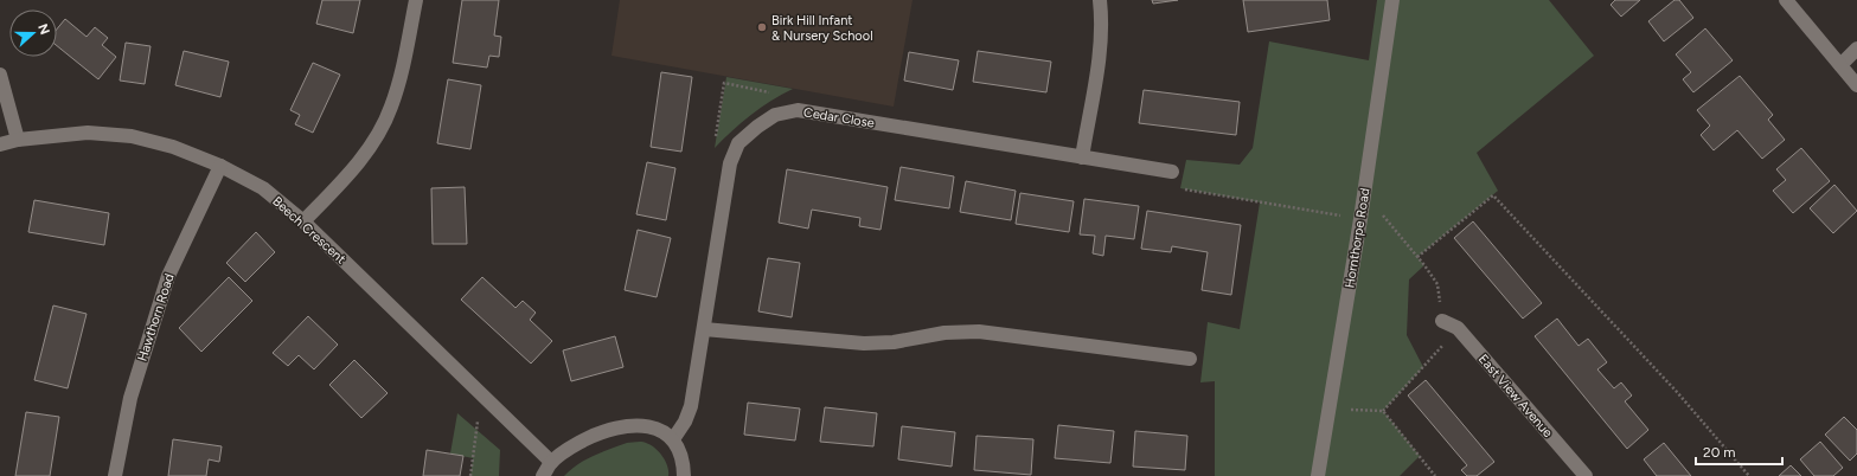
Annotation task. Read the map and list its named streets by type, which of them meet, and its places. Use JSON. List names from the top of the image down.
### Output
{
  "streets": {
    "street": [
      "Cedar Close",
      "Beech Crescent",
      "Hornthorpe Road",
      "Hawthorn Road",
      "East View Avenue"
    ]
  },
  "crossings": [
    ["Beech Crescent", "Hawthorn Road"]
  ],
  "places": ["Birk Hill Infant & Nursery School"],
  "scale_bar": "20 m",
  "north": "right"
}
